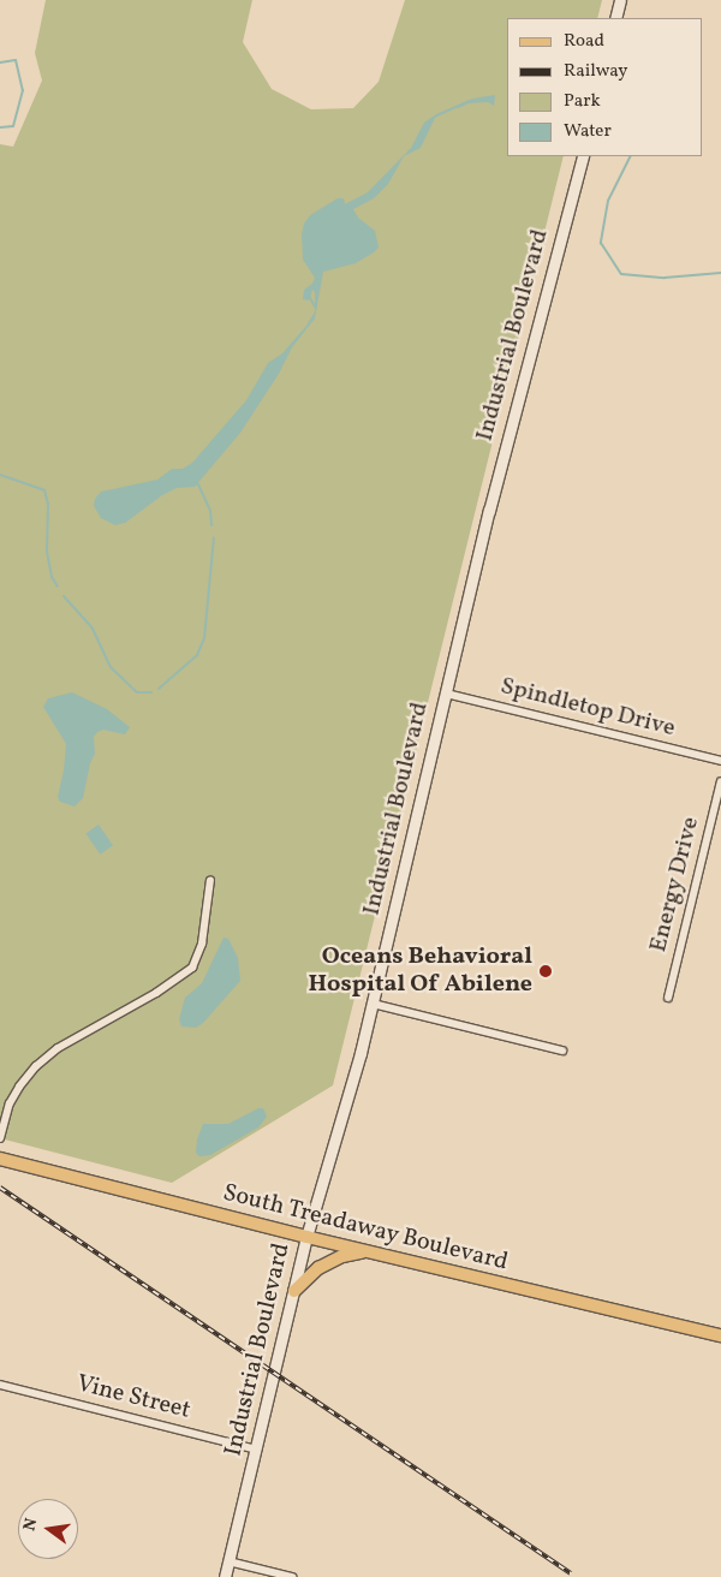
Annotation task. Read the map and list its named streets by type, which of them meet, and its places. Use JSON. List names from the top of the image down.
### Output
{
  "streets": {
    "main road": ["Industrial Boulevard", "South Treadaway Boulevard"],
    "street": ["Spindletop Drive", "Energy Drive", "Vine Street"]
  },
  "crossings": [
    ["Industrial Boulevard", "Spindletop Drive"],
    ["Industrial Boulevard", "South Treadaway Boulevard"],
    ["Industrial Boulevard", "Vine Street"]
  ],
  "places": ["Oceans Behavioral Hospital Of Abilene"],
  "legend": [
    "Road",
    "Railway",
    "Park",
    "Water"
  ],
  "north": "left"
}
